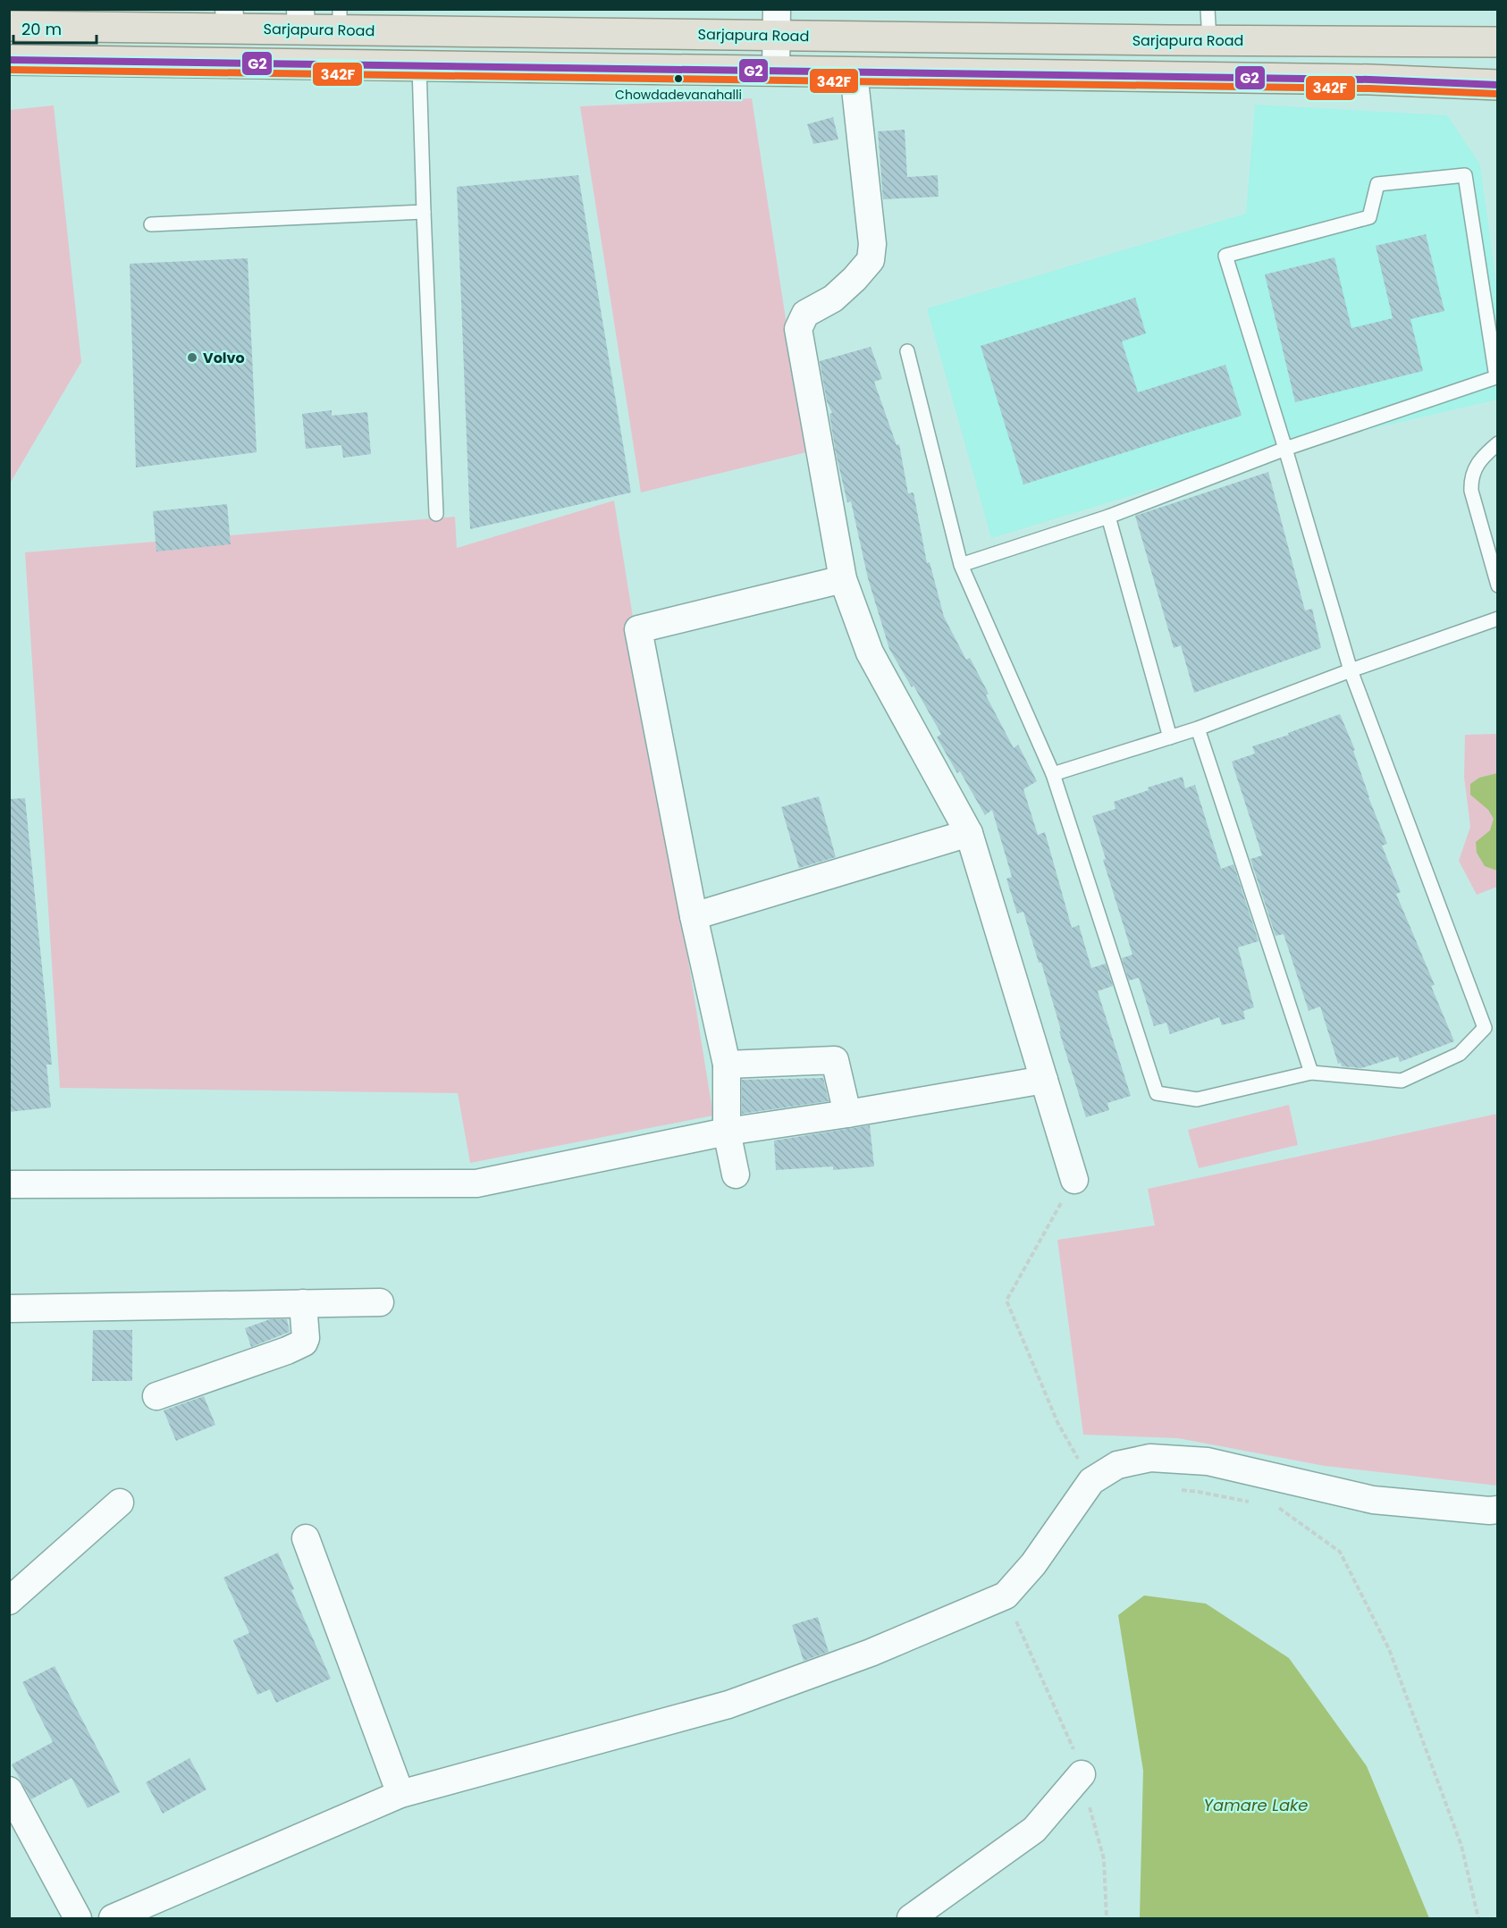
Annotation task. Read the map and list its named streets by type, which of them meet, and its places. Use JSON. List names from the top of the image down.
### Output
{
  "streets": {
    "main road": ["Sarjapura Road"]
  },
  "water": ["Yamare Lake"],
  "places": ["Chowdadevanahalli", "Volvo"],
  "lines": ["transit line G2", "transit line 342F"],
  "scale_bar": "20 m"
}
